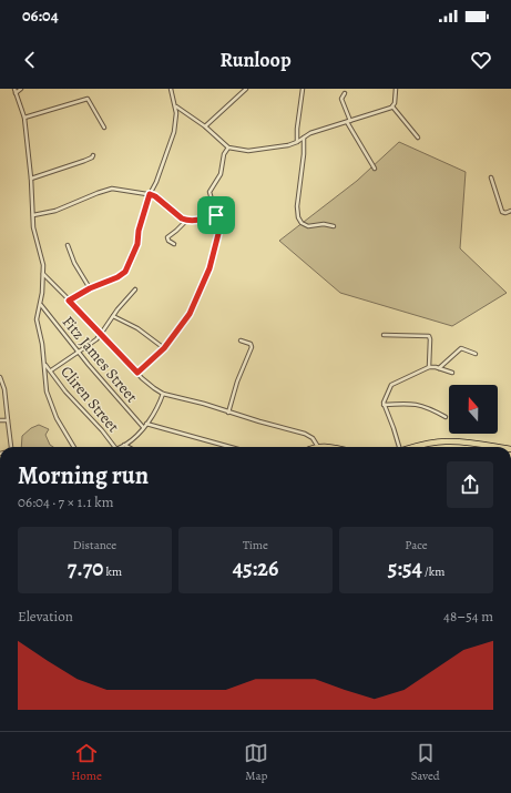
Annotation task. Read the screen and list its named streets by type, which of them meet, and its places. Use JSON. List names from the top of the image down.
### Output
{
  "streets": {
    "street": ["Fitz James Street", "Cliren Street"]
  },
  "north": "top",
  "page": {
    "status": "06:04",
    "header": "Runloop",
    "heading": ["Morning run", "06:04 · 7 × 1.1 km"],
    "stats": [
      ["Distance", "7.70 km"],
      ["Time", "45:26"],
      ["Pace", "5:54 /km"]
    ],
    "chart": ["Elevation", "48–54 m"],
    "tabs": ["Home", "Map", "Saved"]
  }
}
